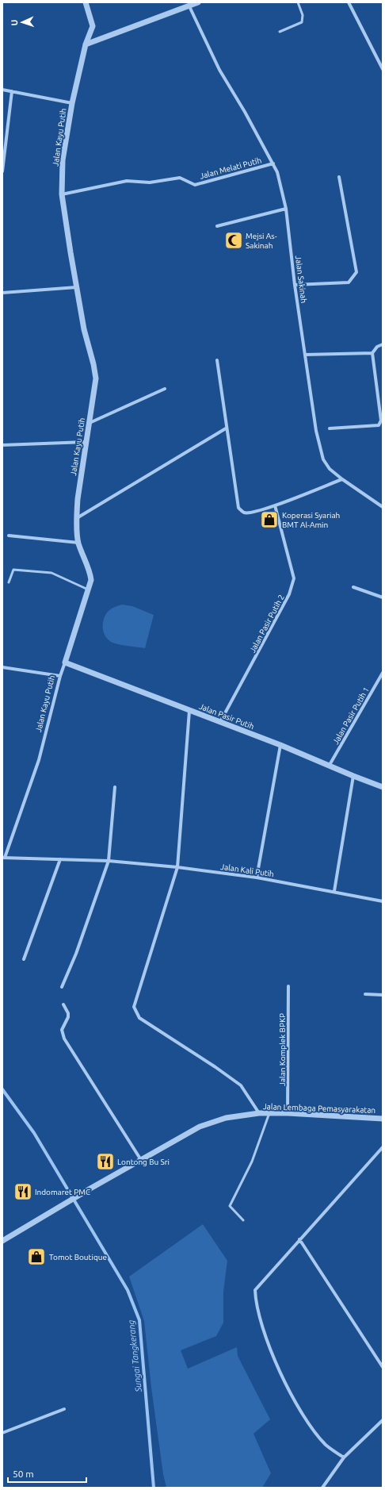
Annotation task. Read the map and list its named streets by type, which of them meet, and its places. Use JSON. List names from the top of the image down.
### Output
{
  "streets": {
    "street": [
      "Jalan Kayu Putih",
      "Jalan Melati Putih",
      "Jalan Sakinah",
      "Jalan Pasir Putih 2",
      "Jalan Pasir Putih 1",
      "Jalan Pasir Putih",
      "Jalan Kali Putih",
      "Jalan Komplek BPKP",
      "Jalan Lembaga Pemasyarakatan"
    ]
  },
  "crossings": [
    ["Jalan Kayu Putih", "Jalan Melati Putih"],
    ["Jalan Kayu Putih", "Jalan Pasir Putih"],
    ["Jalan Kayu Putih", "Jalan Kali Putih"],
    ["Jalan Melati Putih", "Jalan Sakinah"],
    ["Jalan Pasir Putih 2", "Jalan Pasir Putih"],
    ["Jalan Pasir Putih 1", "Jalan Pasir Putih"],
    ["Jalan Komplek BPKP", "Jalan Lembaga Pemasyarakatan"]
  ],
  "water": ["Sungai Tangkerang"],
  "places": {
    "mosque": ["Mejsi As- Sakinah"],
    "shop": ["Koperasi Syariah BMT Al-Amin", "Tomot Boutique"],
    "restaurant": ["Lontong Bu Sri", "Indomaret PMC"]
  },
  "scale_bar": "50 m",
  "north": "left"
}
